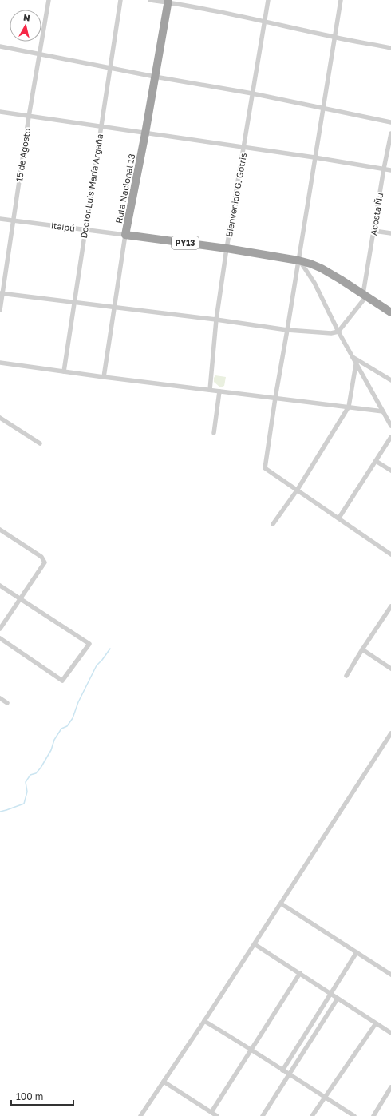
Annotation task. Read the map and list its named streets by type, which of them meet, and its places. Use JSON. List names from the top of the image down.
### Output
{
  "streets": {
    "highway": ["Ruta Nacional 13", "PY13"],
    "street": [
      "15 de Agosto",
      "Doctor Luis María Argaña",
      "Bienvenido G. Gotris",
      "Acosta Ñu",
      "itaipú"
    ]
  },
  "crossings": [
    ["15 de Agosto", "itaipú"],
    ["Doctor Luis María Argaña", "itaipú"],
    ["Ruta Nacional 13", "Bienvenido G. Gotris"],
    ["Ruta Nacional 13", "Acosta Ñu"],
    ["Ruta Nacional 13", "itaipú"]
  ],
  "scale_bar": "100 m",
  "north": "top"
}
